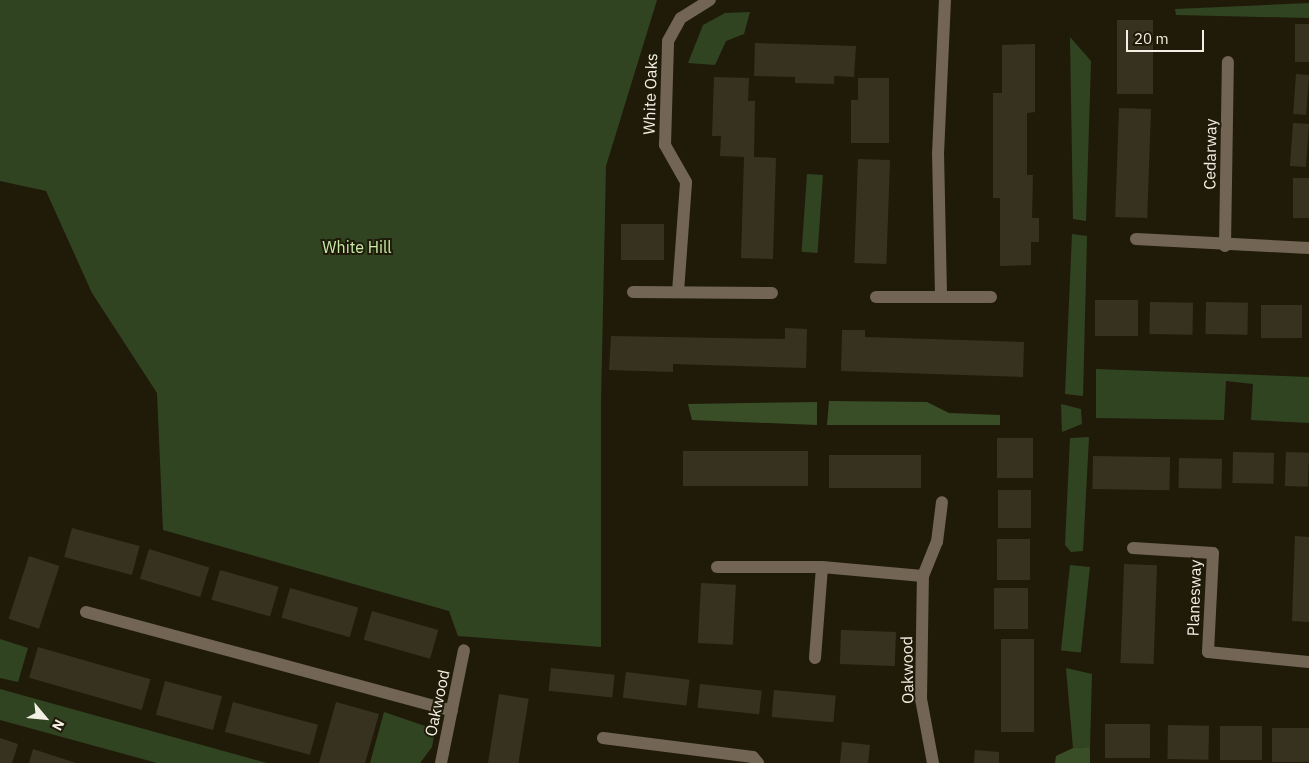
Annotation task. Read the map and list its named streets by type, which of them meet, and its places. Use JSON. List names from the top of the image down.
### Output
{
  "streets": {
    "street": [
      "White Oaks",
      "Cedarway",
      "Planesway",
      "Oakwood"
    ]
  },
  "parks": ["White Hill"],
  "scale_bar": "20 m",
  "north": "bottom right"
}
